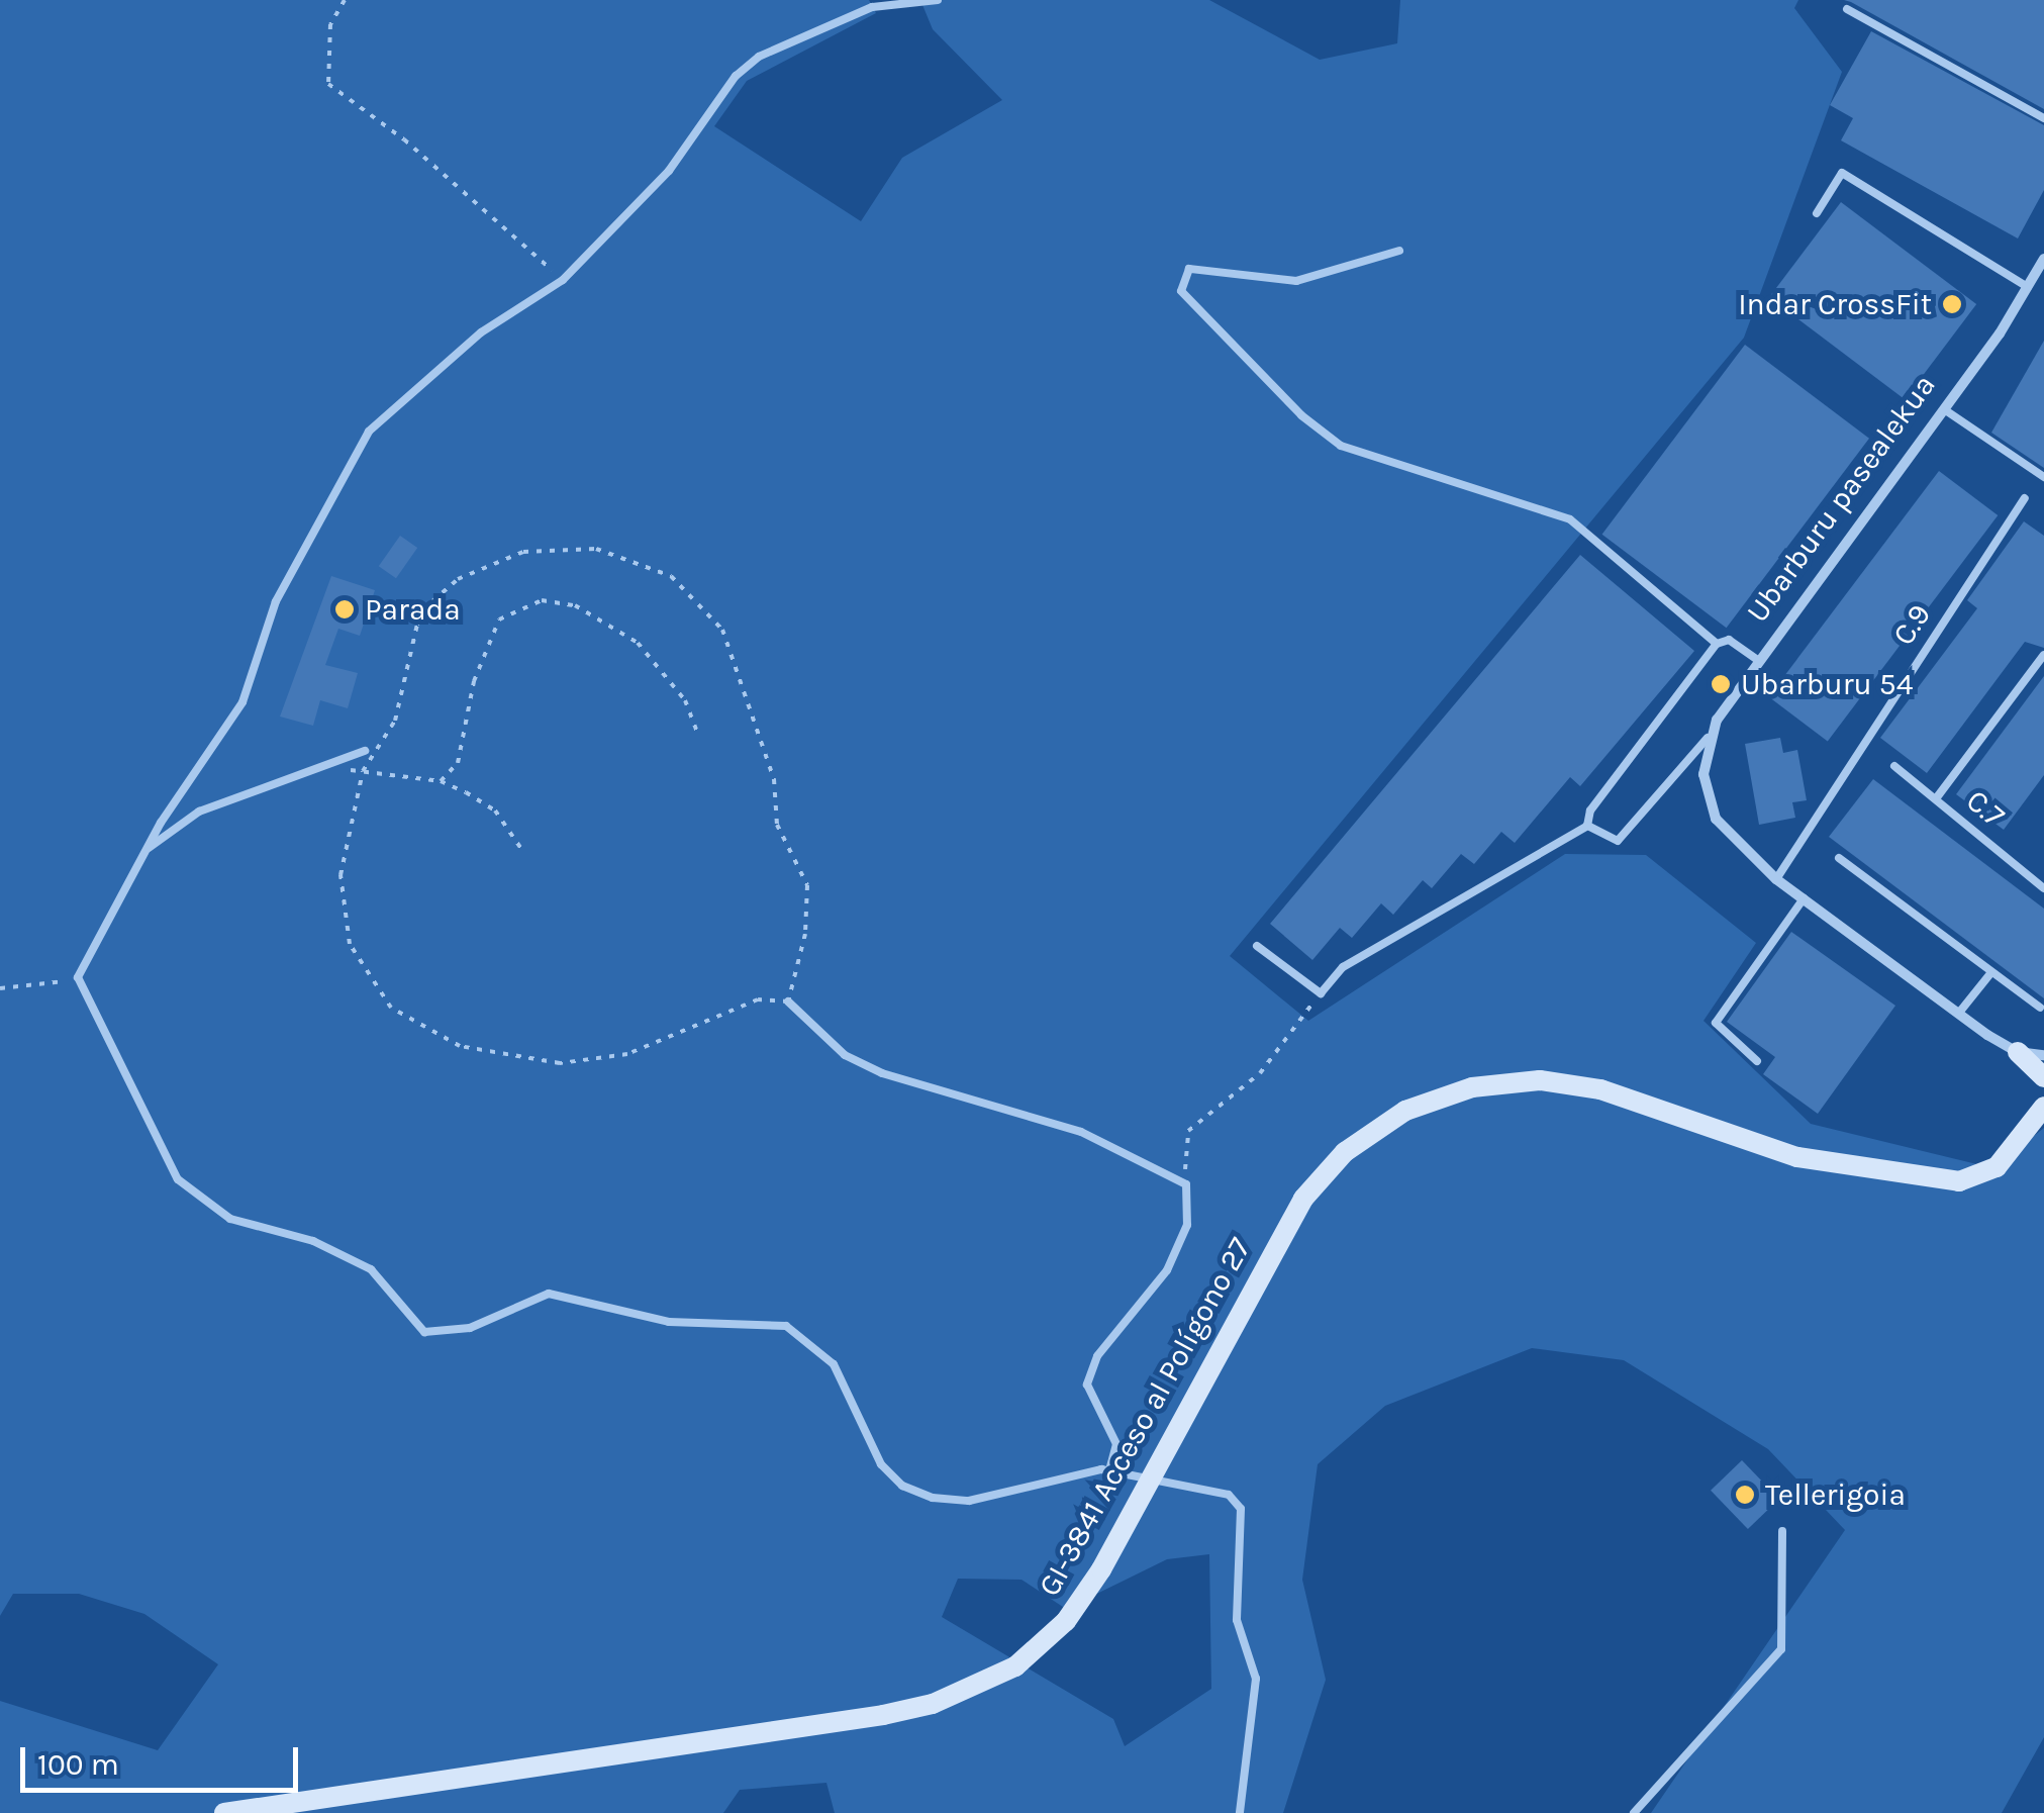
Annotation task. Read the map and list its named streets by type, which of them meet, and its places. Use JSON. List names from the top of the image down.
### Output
{
  "streets": {
    "main road": ["GI-3841 Acceso al Polígono 27"],
    "street": ["Ubarburu pasealekua"],
    "lane": ["C.9", "C.7"]
  },
  "places": [
    "Indar CrossFit",
    "Parada",
    "Ubarburu 54",
    "Tellerigoia"
  ],
  "scale_bar": "100 m"
}
